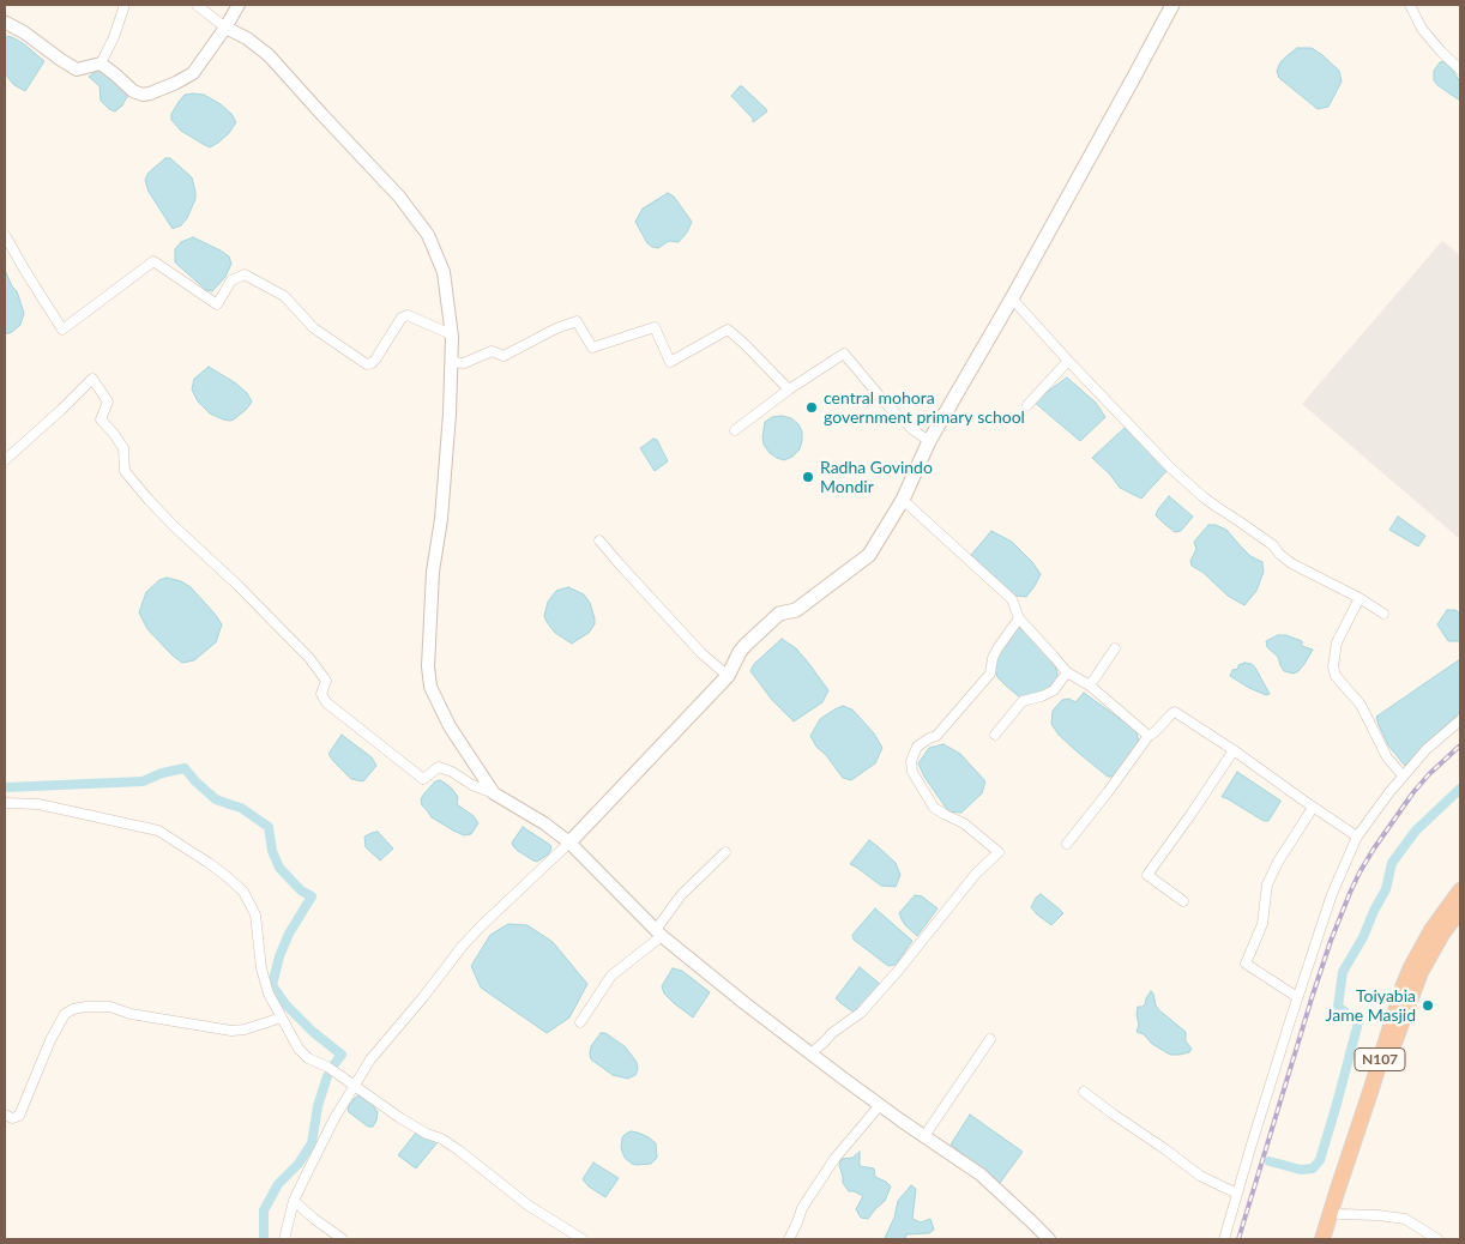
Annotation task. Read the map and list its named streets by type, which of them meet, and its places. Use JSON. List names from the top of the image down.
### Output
{
  "streets": {
    "highway": ["N107"]
  },
  "places": ["central mohora government primary school", "Radha Govindo Mondir", "Toiyabia Jame Masjid"]
}
